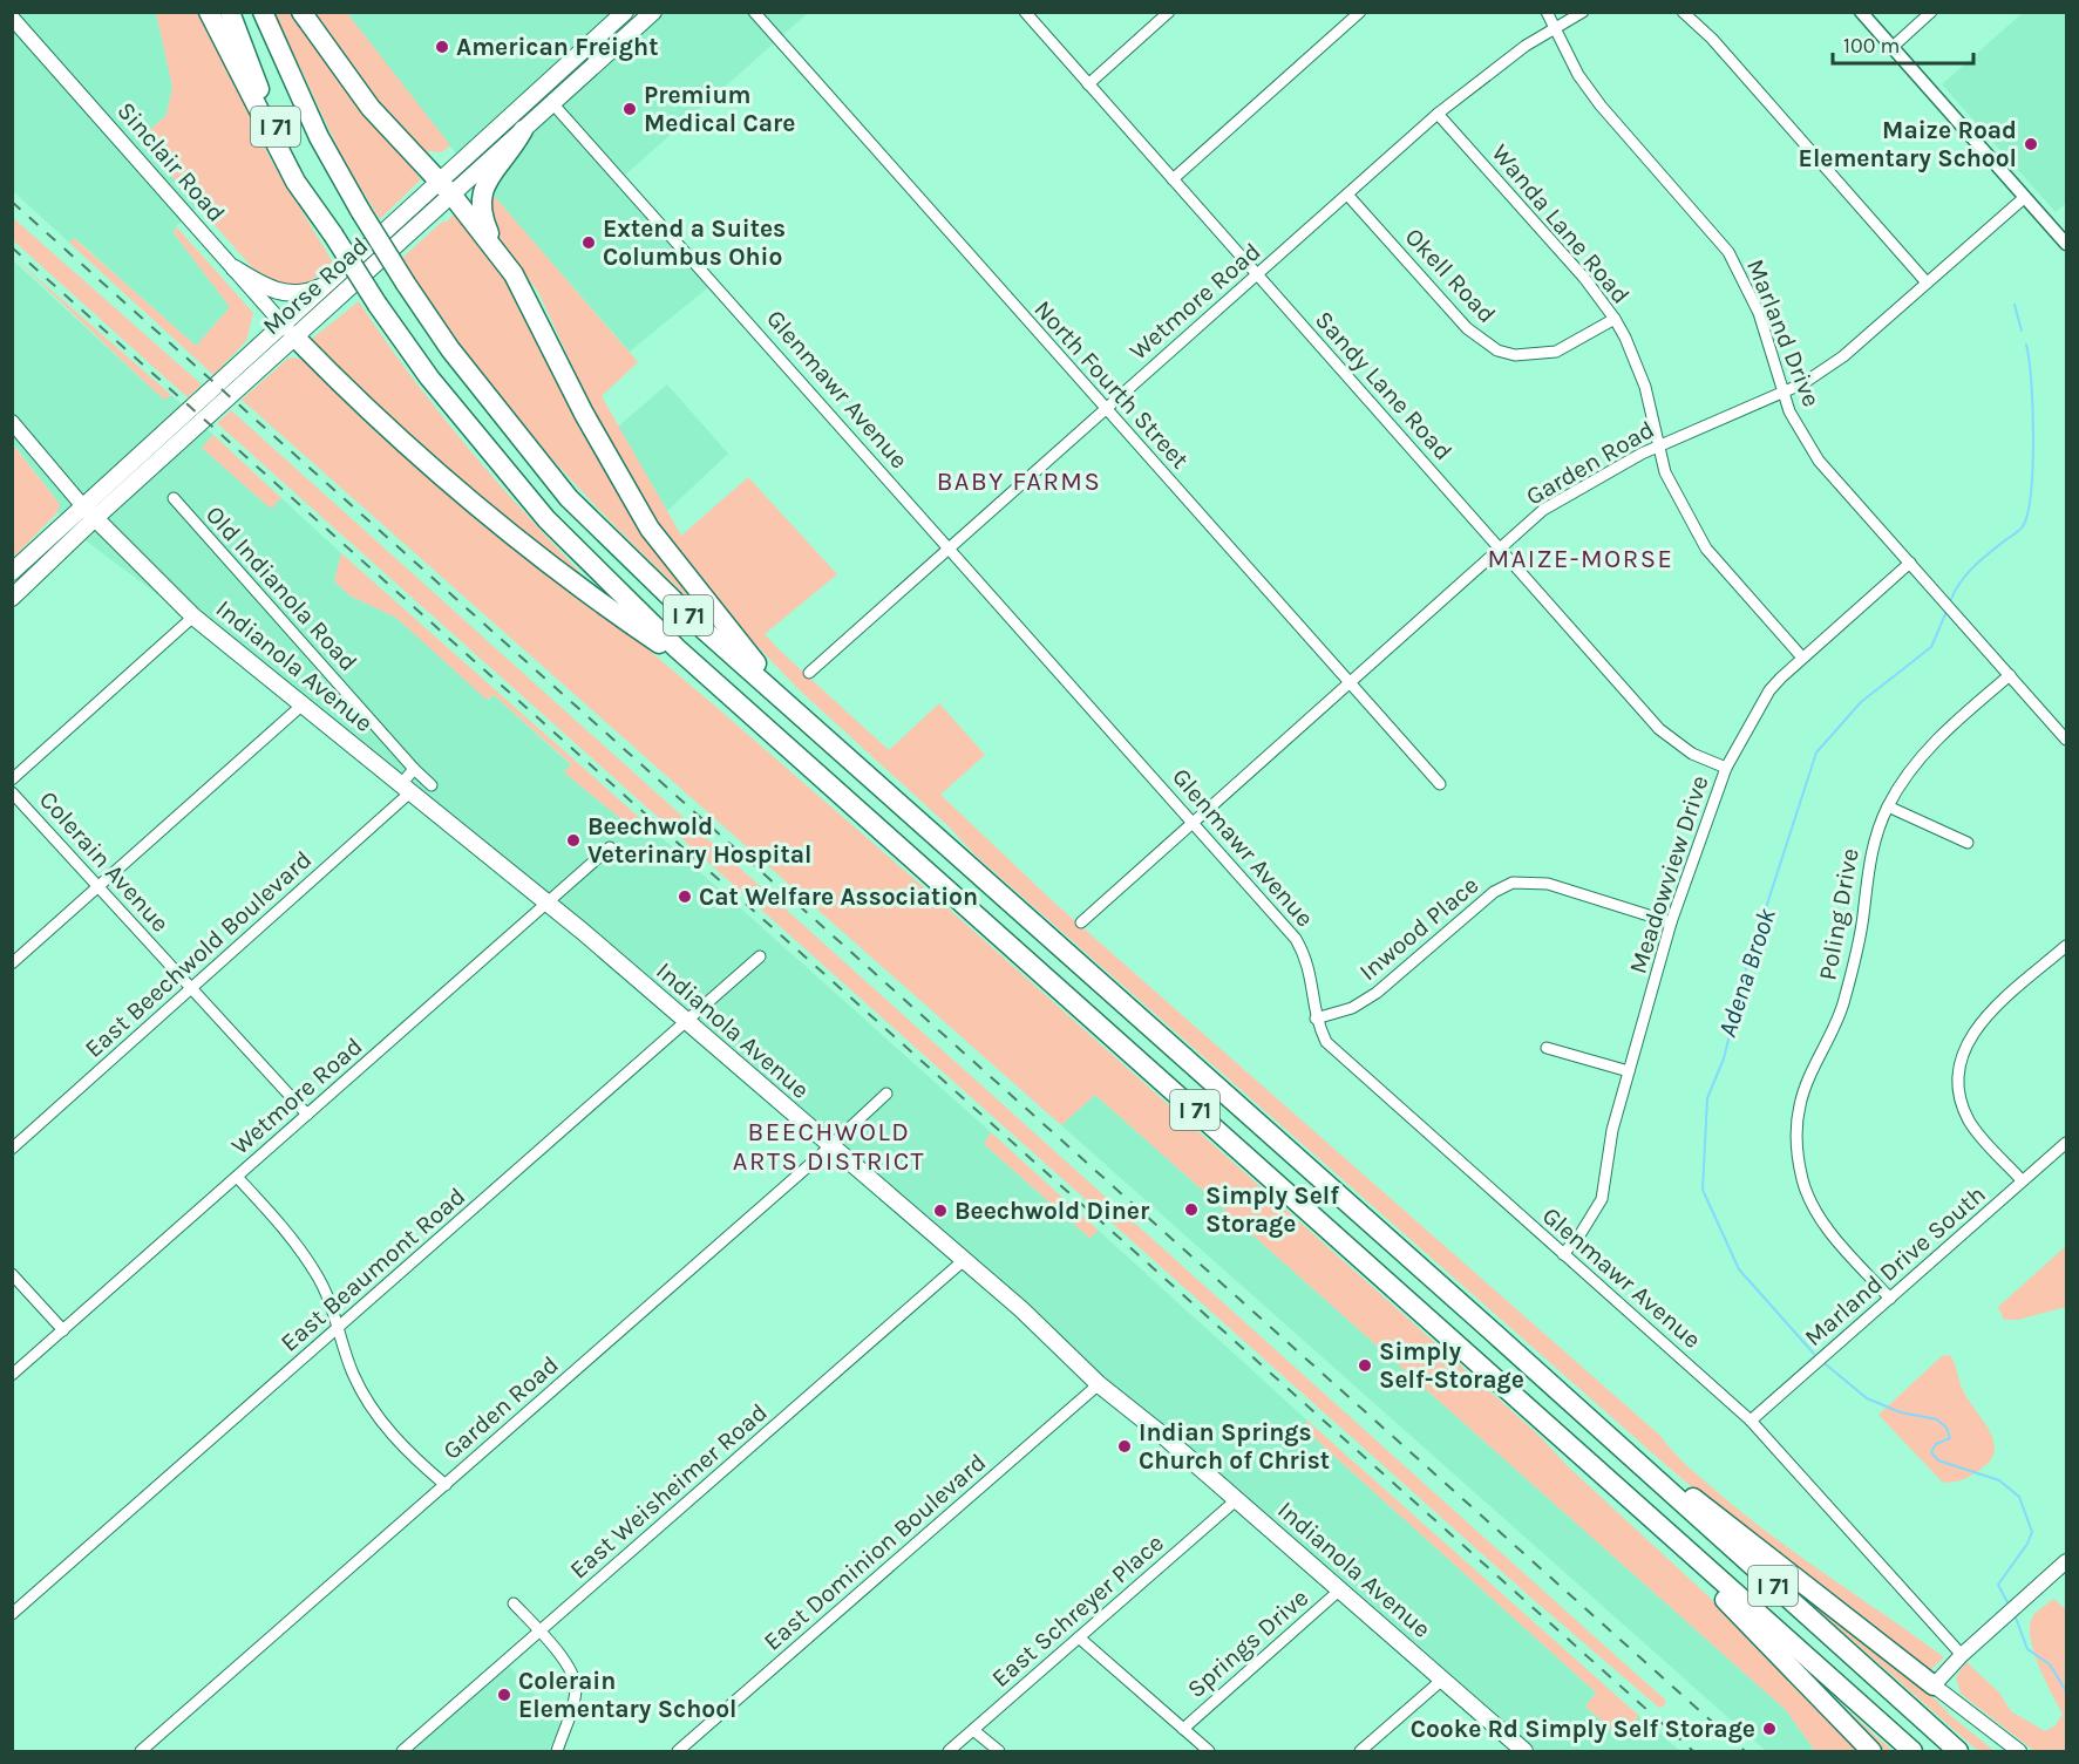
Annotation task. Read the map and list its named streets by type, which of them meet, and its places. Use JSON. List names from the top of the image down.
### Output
{
  "streets": {
    "highway": ["I 71"],
    "main road": ["Sinclair Road", "Morse Road", "Indianola Avenue"],
    "street": [
      "Wanda Lane Road",
      "Okell Road",
      "Wetmore Road",
      "Marland Drive",
      "North Fourth Street",
      "Sandy Lane Road",
      "Glenmawr Avenue",
      "Garden Road",
      "Old Indianola Road",
      "Colerain Avenue",
      "Meadowview Drive",
      "Poling Drive",
      "Inwood Place",
      "East Beechwold Boulevard",
      "Marland Drive South",
      "East Beaumont Road",
      "East Weisheimer Road",
      "East Dominion Boulevard",
      "East Schreyer Place",
      "Springs Drive"
    ]
  },
  "crossings": [
    ["Sinclair Road", "Morse Road"],
    ["Wanda Lane Road", "Okell Road"],
    ["Wanda Lane Road", "Wetmore Road"],
    ["Wanda Lane Road", "Garden Road"],
    ["Wanda Lane Road", "Meadowview Drive"],
    ["Okell Road", "Wetmore Road"],
    ["Morse Road", "Glenmawr Avenue"],
    ["Morse Road", "Indianola Avenue"],
    ["Wetmore Road", "Marland Drive"],
    ["Wetmore Road", "North Fourth Street"],
    ["Wetmore Road", "Sandy Lane Road"],
    ["Wetmore Road", "Glenmawr Avenue"],
    ["Wetmore Road", "Indianola Avenue"],
    ["Wetmore Road", "Colerain Avenue"],
    ["Marland Drive", "Garden Road"],
    ["Marland Drive", "Meadowview Drive"],
    ["Marland Drive", "Poling Drive"],
    ["North Fourth Street", "Garden Road"],
    ["Sandy Lane Road", "Garden Road"],
    ["Sandy Lane Road", "Meadowview Drive"],
    ["Glenmawr Avenue", "Garden Road"],
    ["Glenmawr Avenue", "Meadowview Drive"],
    ["Glenmawr Avenue", "Inwood Place"],
    ["Glenmawr Avenue", "Marland Drive South"],
    ["Garden Road", "Indianola Avenue"],
    ["Indianola Avenue", "East Beechwold Boulevard"],
    ["Indianola Avenue", "East Beaumont Road"],
    ["Indianola Avenue", "East Weisheimer Road"],
    ["Indianola Avenue", "East Dominion Boulevard"],
    ["Indianola Avenue", "East Schreyer Place"],
    ["Indianola Avenue", "Springs Drive"],
    ["Colerain Avenue", "East Beechwold Boulevard"],
    ["Meadowview Drive", "Inwood Place"],
    ["Poling Drive", "Marland Drive South"]
  ],
  "districts": ["BABY FARMS", "MAIZE-MORSE", "BEECHWOLD ARTS DISTRICT"],
  "water": ["Adena Brook"],
  "places": [
    "American Freight",
    "Premium Medical Care",
    "Maize Road Elementary School",
    "Extend a Suites Columbus Ohio",
    "Beechwold Veterinary Hospital",
    "Cat Welfare Association",
    "Simply Self Storage",
    "Beechwold Diner",
    "Simply Self-Storage",
    "Indian Springs Church of Christ",
    "Colerain Elementary School",
    "Cooke Rd Simply Self Storage"
  ],
  "scale_bar": "100 m"
}
